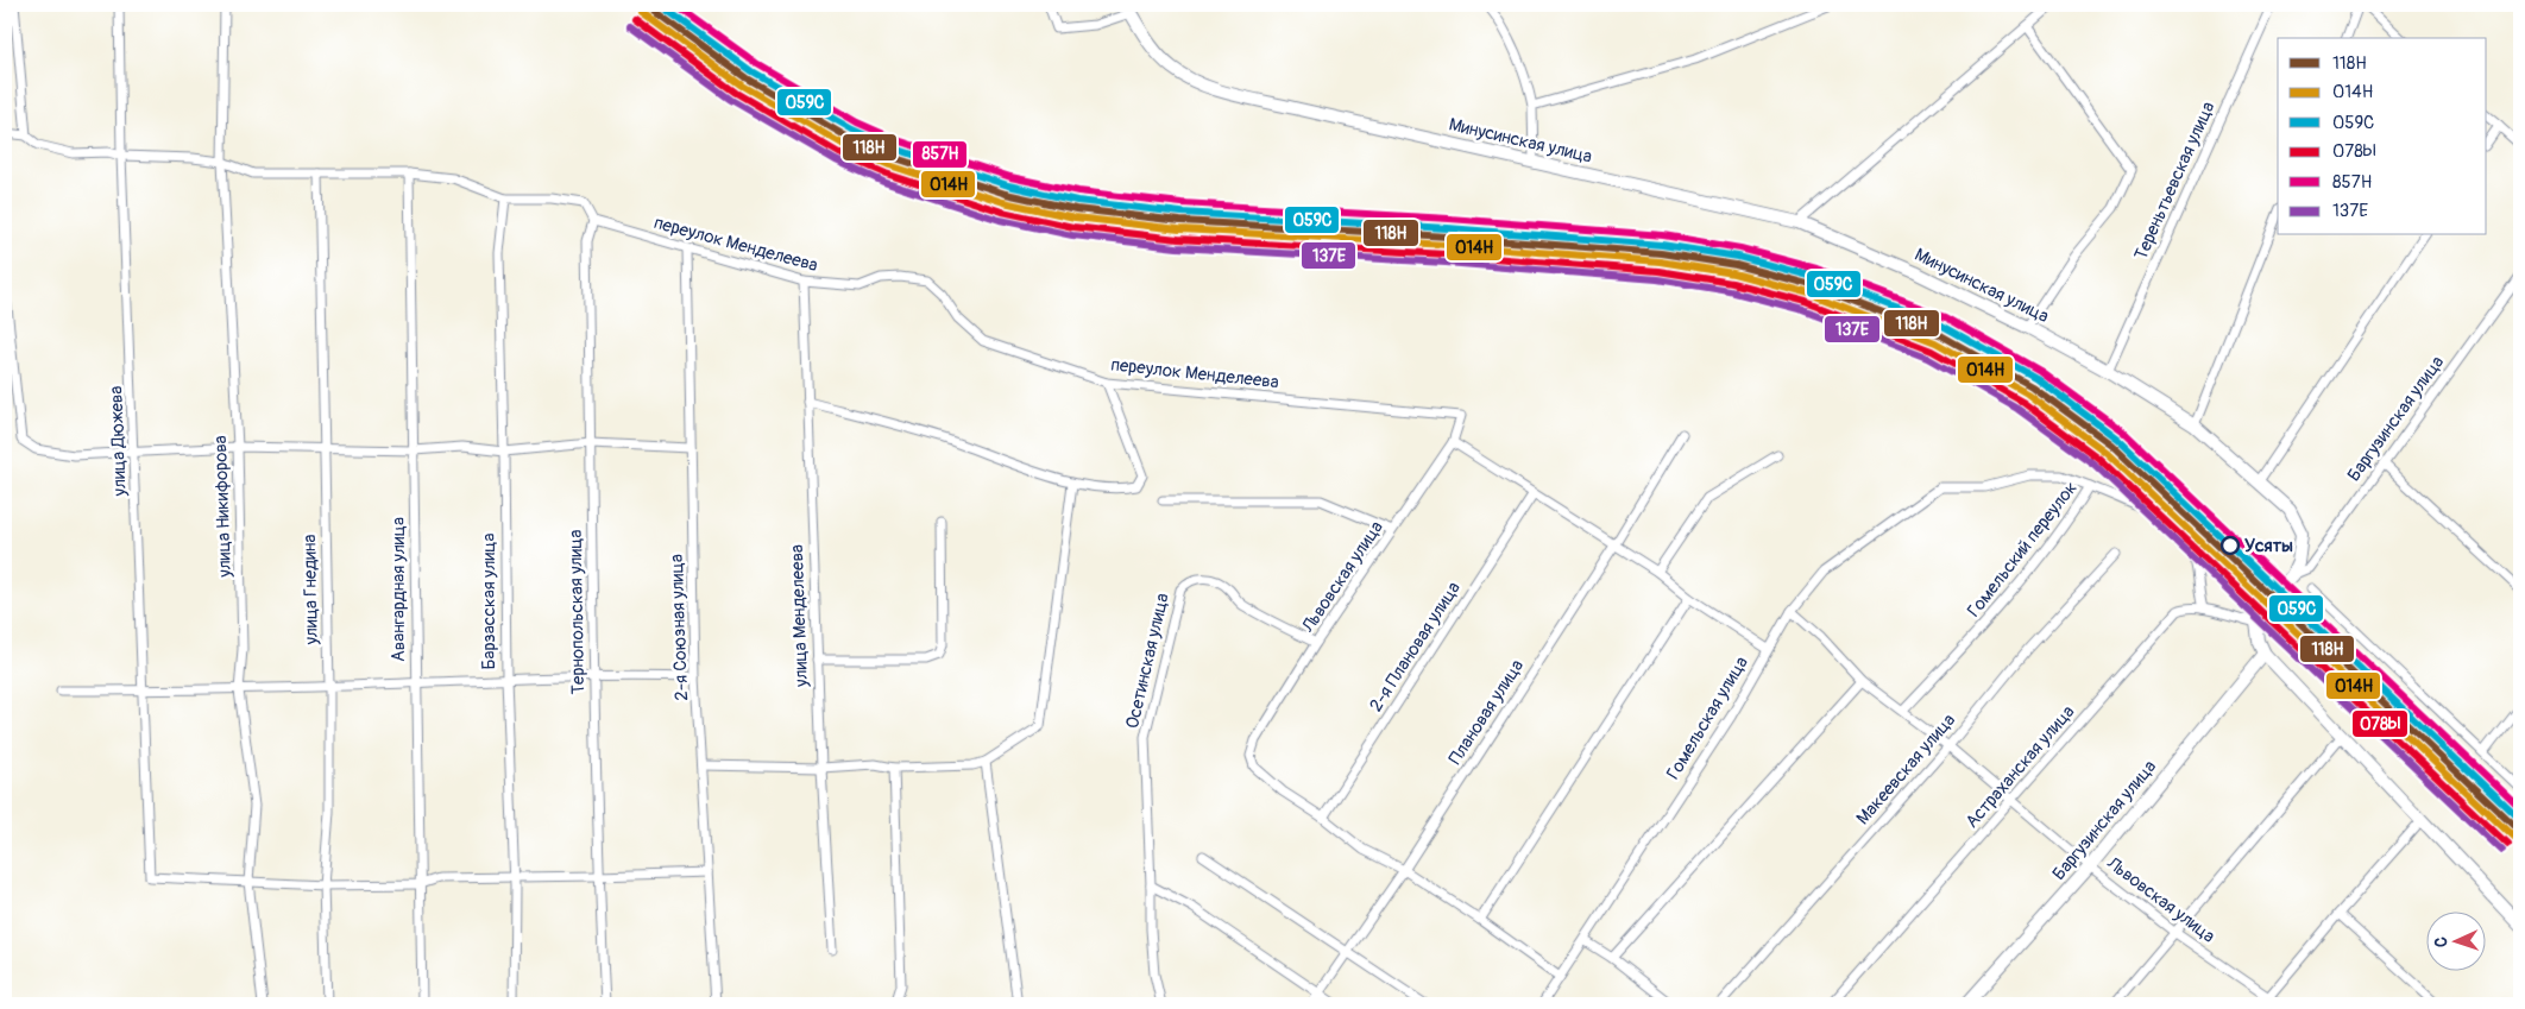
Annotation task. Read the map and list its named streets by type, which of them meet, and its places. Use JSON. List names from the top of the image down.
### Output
{
  "streets": {
    "main road": ["Минусинская улица", "Баргузинская улица"],
    "street": [
      "Тереньтьевская улица",
      "переулок Менделеева",
      "улица Дюжева",
      "улица Никифорова",
      "Гомельский переулок",
      "Львовская улица",
      "улица Гнедина",
      "Авангардная улица",
      "Барзасская улица",
      "Тернопольская улица",
      "улица Менделеева",
      "2-я Союзная улица",
      "2-я Плановая улица",
      "Осетинская улица",
      "Плановая улица",
      "Гомельская улица",
      "Астраханская улица",
      "Макеевская улица"
    ]
  },
  "crossings": [
    ["Минусинская улица", "Тереньтьевская улица"],
    ["Минусинская улица", "Баргузинская улица"],
    ["Минусинская улица", "Астраханская улица"],
    ["переулок Менделеева", "улица Дюжева"],
    ["переулок Менделеева", "улица Никифорова"],
    ["переулок Менделеева", "Львовская улица"],
    ["переулок Менделеева", "улица Гнедина"],
    ["переулок Менделеева", "Авангардная улица"],
    ["переулок Менделеева", "Барзасская улица"],
    ["переулок Менделеева", "Тернопольская улица"],
    ["переулок Менделеева", "улица Менделеева"],
    ["переулок Менделеева", "2-я Союзная улица"],
    ["Баргузинская улица", "Львовская улица"],
    ["улица Дюжева", "улица Никифорова"],
    ["Гомельский переулок", "Львовская улица"],
    ["Гомельский переулок", "Гомельская улица"],
    ["Гомельский переулок", "Астраханская улица"],
    ["Львовская улица", "2-я Плановая улица"],
    ["Львовская улица", "Осетинская улица"],
    ["Львовская улица", "Гомельская улица"],
    ["Львовская улица", "Астраханская улица"],
    ["Львовская улица", "Макеевская улица"]
  ],
  "places": ["Усяты"],
  "lines": [
    "transit line 118Н",
    "transit line 059С",
    "transit line 857Н",
    "transit line 014Н",
    "transit line 078Ы",
    "transit line 137Е"
  ],
  "legend": [
    "118Н",
    "014Н",
    "059С",
    "078Ы",
    "857Н",
    "137Е"
  ],
  "north": "left"
}
